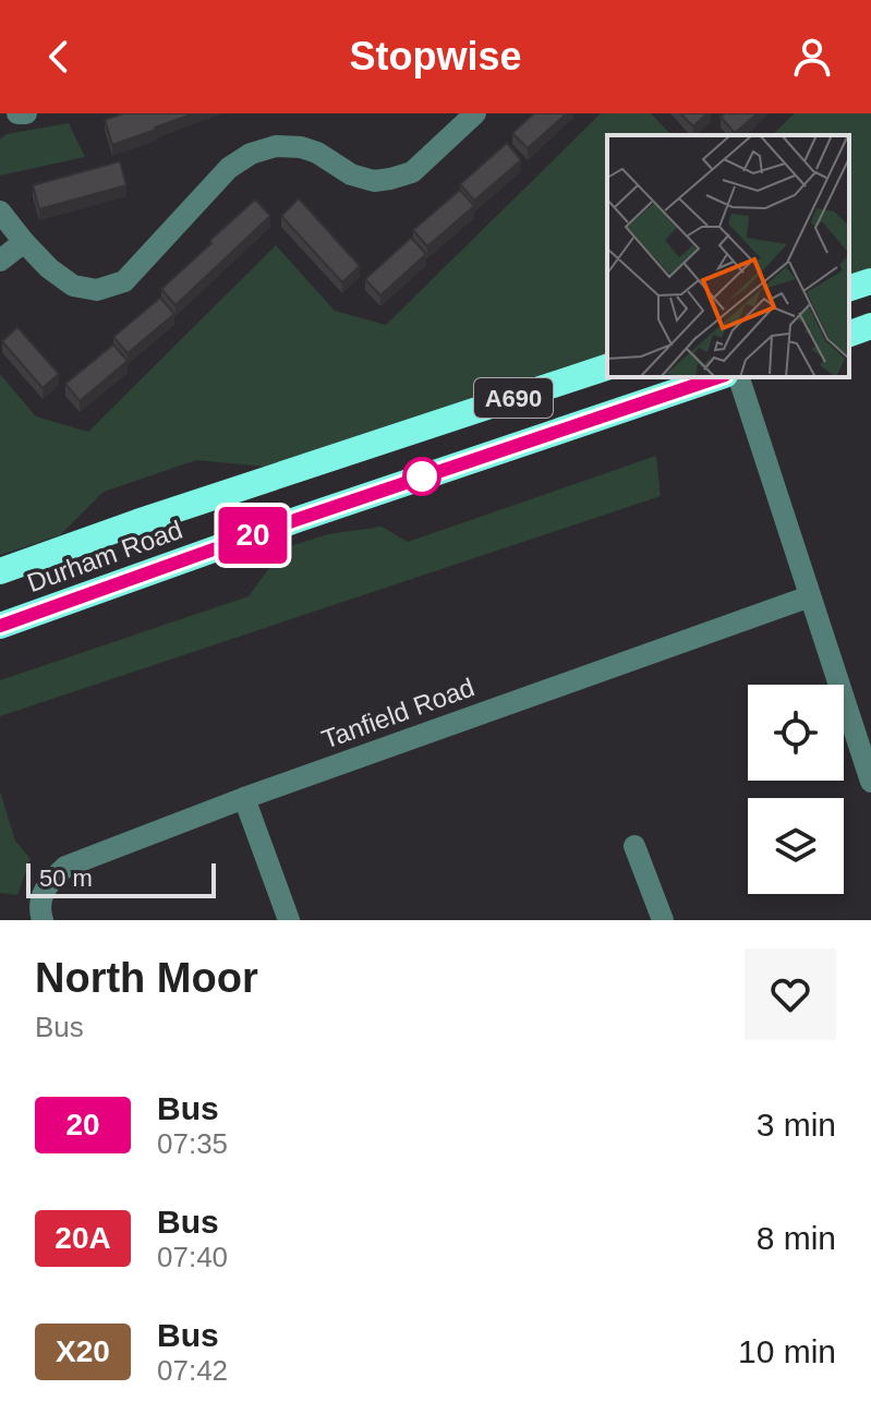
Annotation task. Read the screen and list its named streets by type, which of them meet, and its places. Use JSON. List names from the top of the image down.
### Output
{
  "streets": {
    "highway": ["A690", "Durham Road"],
    "street": ["Tanfield Road"]
  },
  "lines": ["bus line 20"],
  "scale_bar": "50 m",
  "page": {
    "header": "Stopwise",
    "on_map": "20",
    "scale": "50 m",
    "heading": ["North Moor", "Bus"],
    "list": [
      {
        "mark": "20",
        "name": "Bus",
        "note": "07:35",
        "value": "3 min"
      },
      {
        "mark": "20A",
        "name": "Bus",
        "note": "07:40",
        "value": "8 min"
      },
      {
        "mark": "X20",
        "name": "Bus",
        "note": "07:42",
        "value": "10 min"
      }
    ]
  }
}
